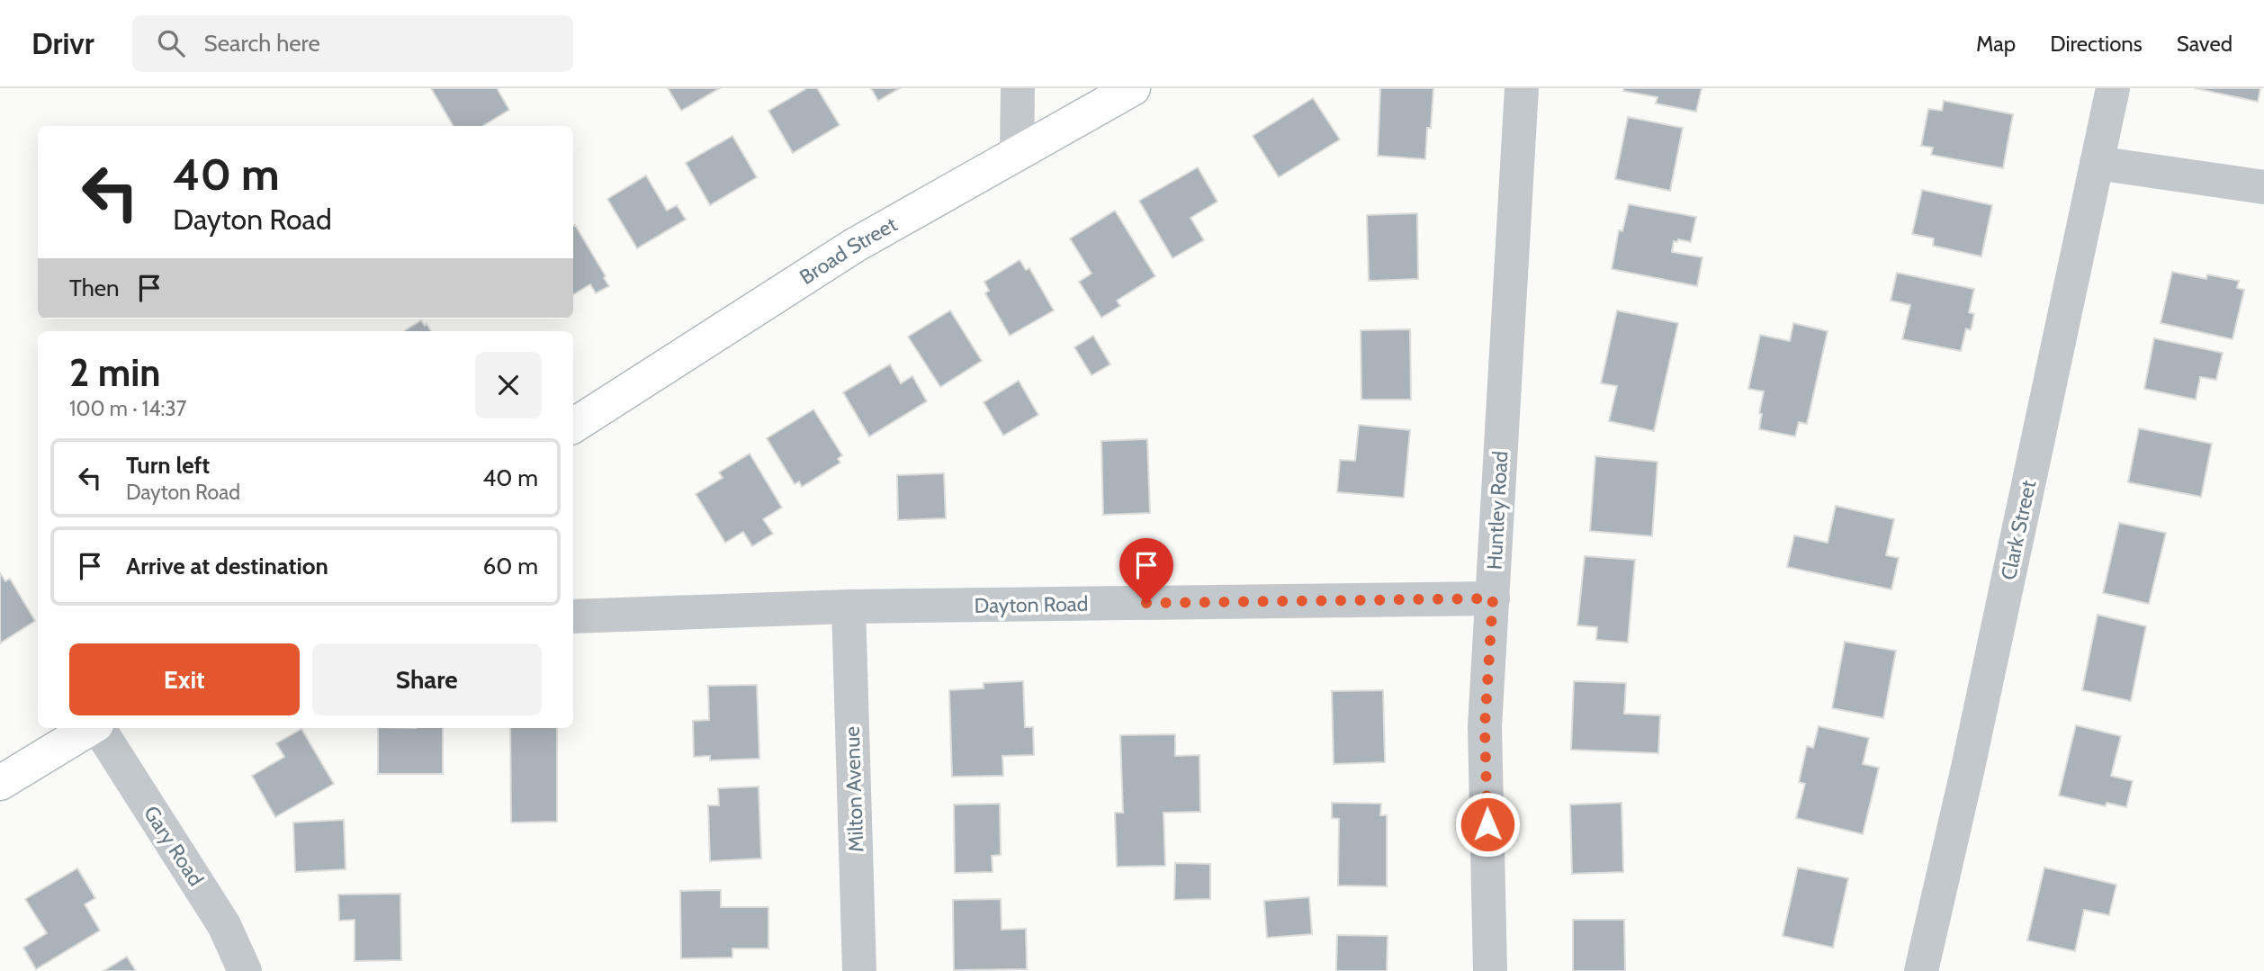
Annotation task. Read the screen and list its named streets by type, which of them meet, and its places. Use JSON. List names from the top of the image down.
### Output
{
  "streets": {
    "main road": ["Broad Street"],
    "street": [
      "Huntley Road",
      "Clark Street",
      "Dayton Road",
      "Milton Avenue",
      "Gary Road"
    ]
  },
  "crossings": [
    ["Huntley Road", "Dayton Road"],
    ["Dayton Road", "Milton Avenue"]
  ],
  "page": {
    "header": "Drivr",
    "search": "Search here",
    "nav": ["Map", "Directions", "Saved"],
    "turn": ["40 m", "Dayton Road"],
    "then": "Then",
    "heading": ["2 min", "100 m · 14:37"],
    "list": [
      {
        "name": "Turn left",
        "note": "Dayton Road",
        "value": "40 m"
      },
      {
        "name": "Arrive at destination",
        "value": "60 m"
      }
    ],
    "buttons": ["Exit", "Share"]
  }
}
